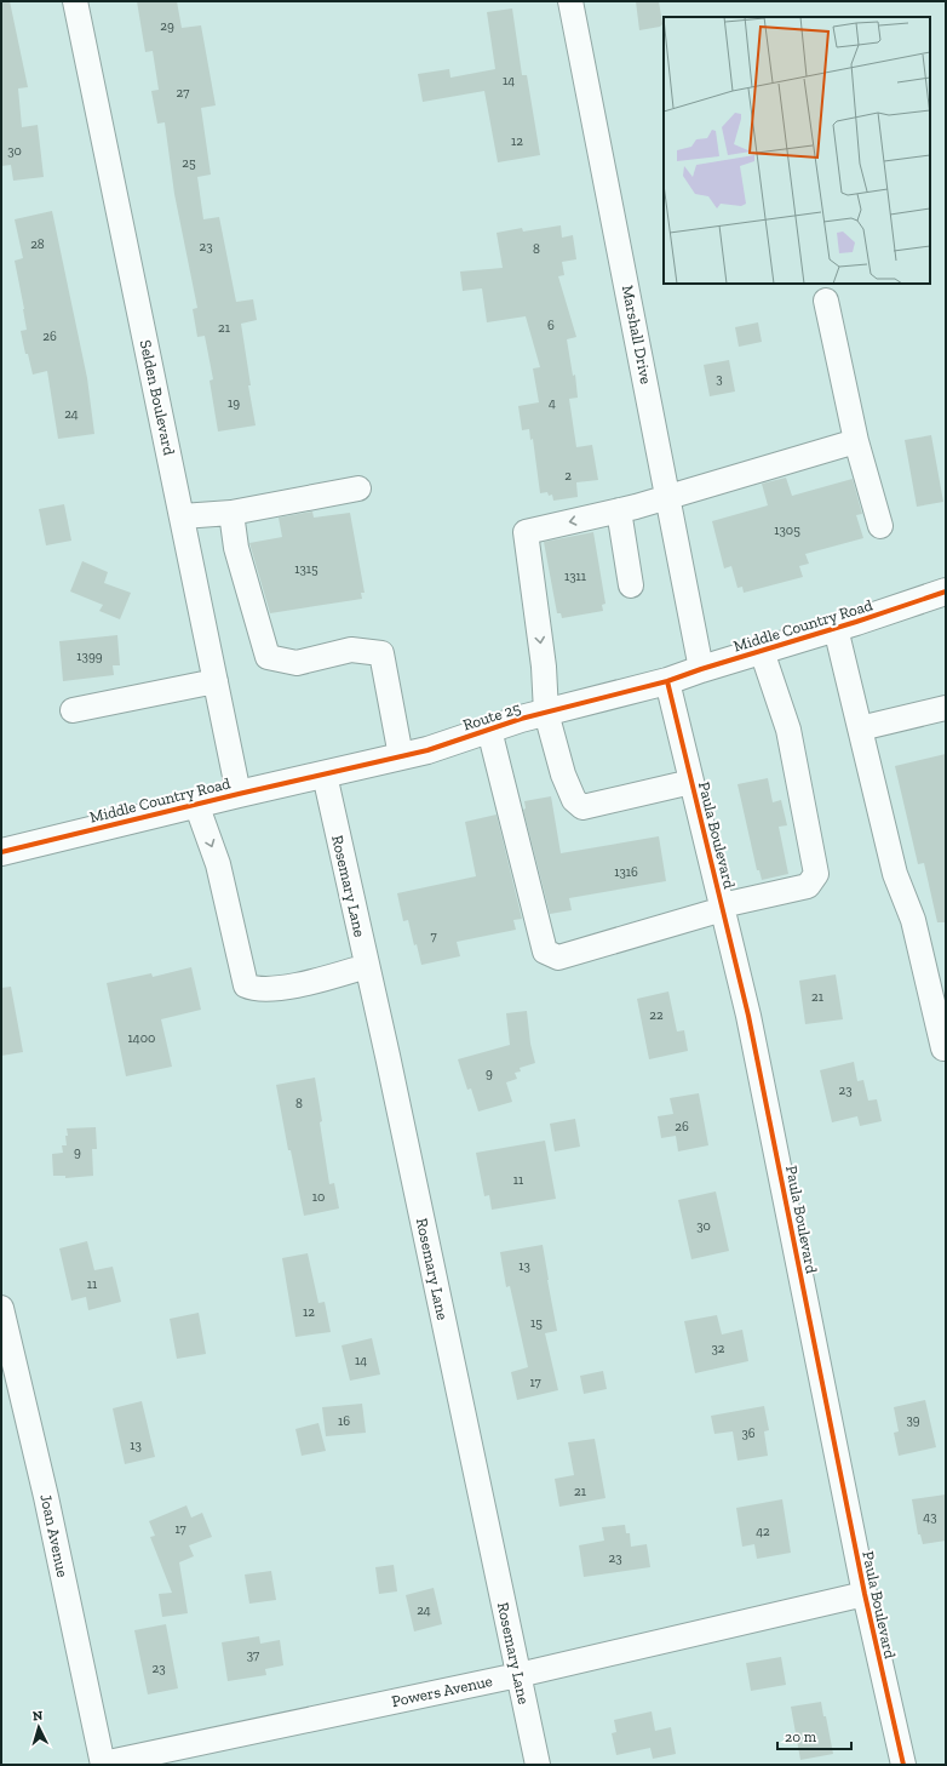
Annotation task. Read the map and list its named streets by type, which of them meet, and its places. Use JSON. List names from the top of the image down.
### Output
{
  "streets": {
    "main road": ["Middle Country Road", "Route 25"],
    "street": [
      "Marshall Drive",
      "Selden Boulevard",
      "Paula Boulevard",
      "Rosemary Lane",
      "Joan Avenue",
      "Powers Avenue"
    ]
  },
  "crossings": [
    ["Marshall Drive", "Middle Country Road"],
    ["Selden Boulevard", "Middle Country Road"],
    ["Middle Country Road", "Route 25"],
    ["Middle Country Road", "Paula Boulevard"],
    ["Middle Country Road", "Rosemary Lane"],
    ["Route 25", "Paula Boulevard"],
    ["Route 25", "Rosemary Lane"],
    ["Paula Boulevard", "Powers Avenue"],
    ["Rosemary Lane", "Powers Avenue"],
    ["Joan Avenue", "Powers Avenue"]
  ],
  "house_numbers": [
    "29",
    "14",
    "27",
    "12",
    "30",
    "25",
    "28",
    "23",
    "8",
    "6",
    "21",
    "26",
    "3",
    "19",
    "4",
    "24",
    "2",
    "1305",
    "1315",
    "1311",
    "1399",
    "1316",
    "7",
    "21",
    "22",
    "1400",
    "9",
    "23",
    "8",
    "26",
    "9",
    "11",
    "10",
    "30",
    "13",
    "11",
    "12",
    "15",
    "32",
    "14",
    "17",
    "39",
    "16",
    "36",
    "13",
    "21",
    "43",
    "17",
    "42",
    "23",
    "24",
    "37",
    "23"
  ],
  "scale_bar": "20 m",
  "north": "top"
}
